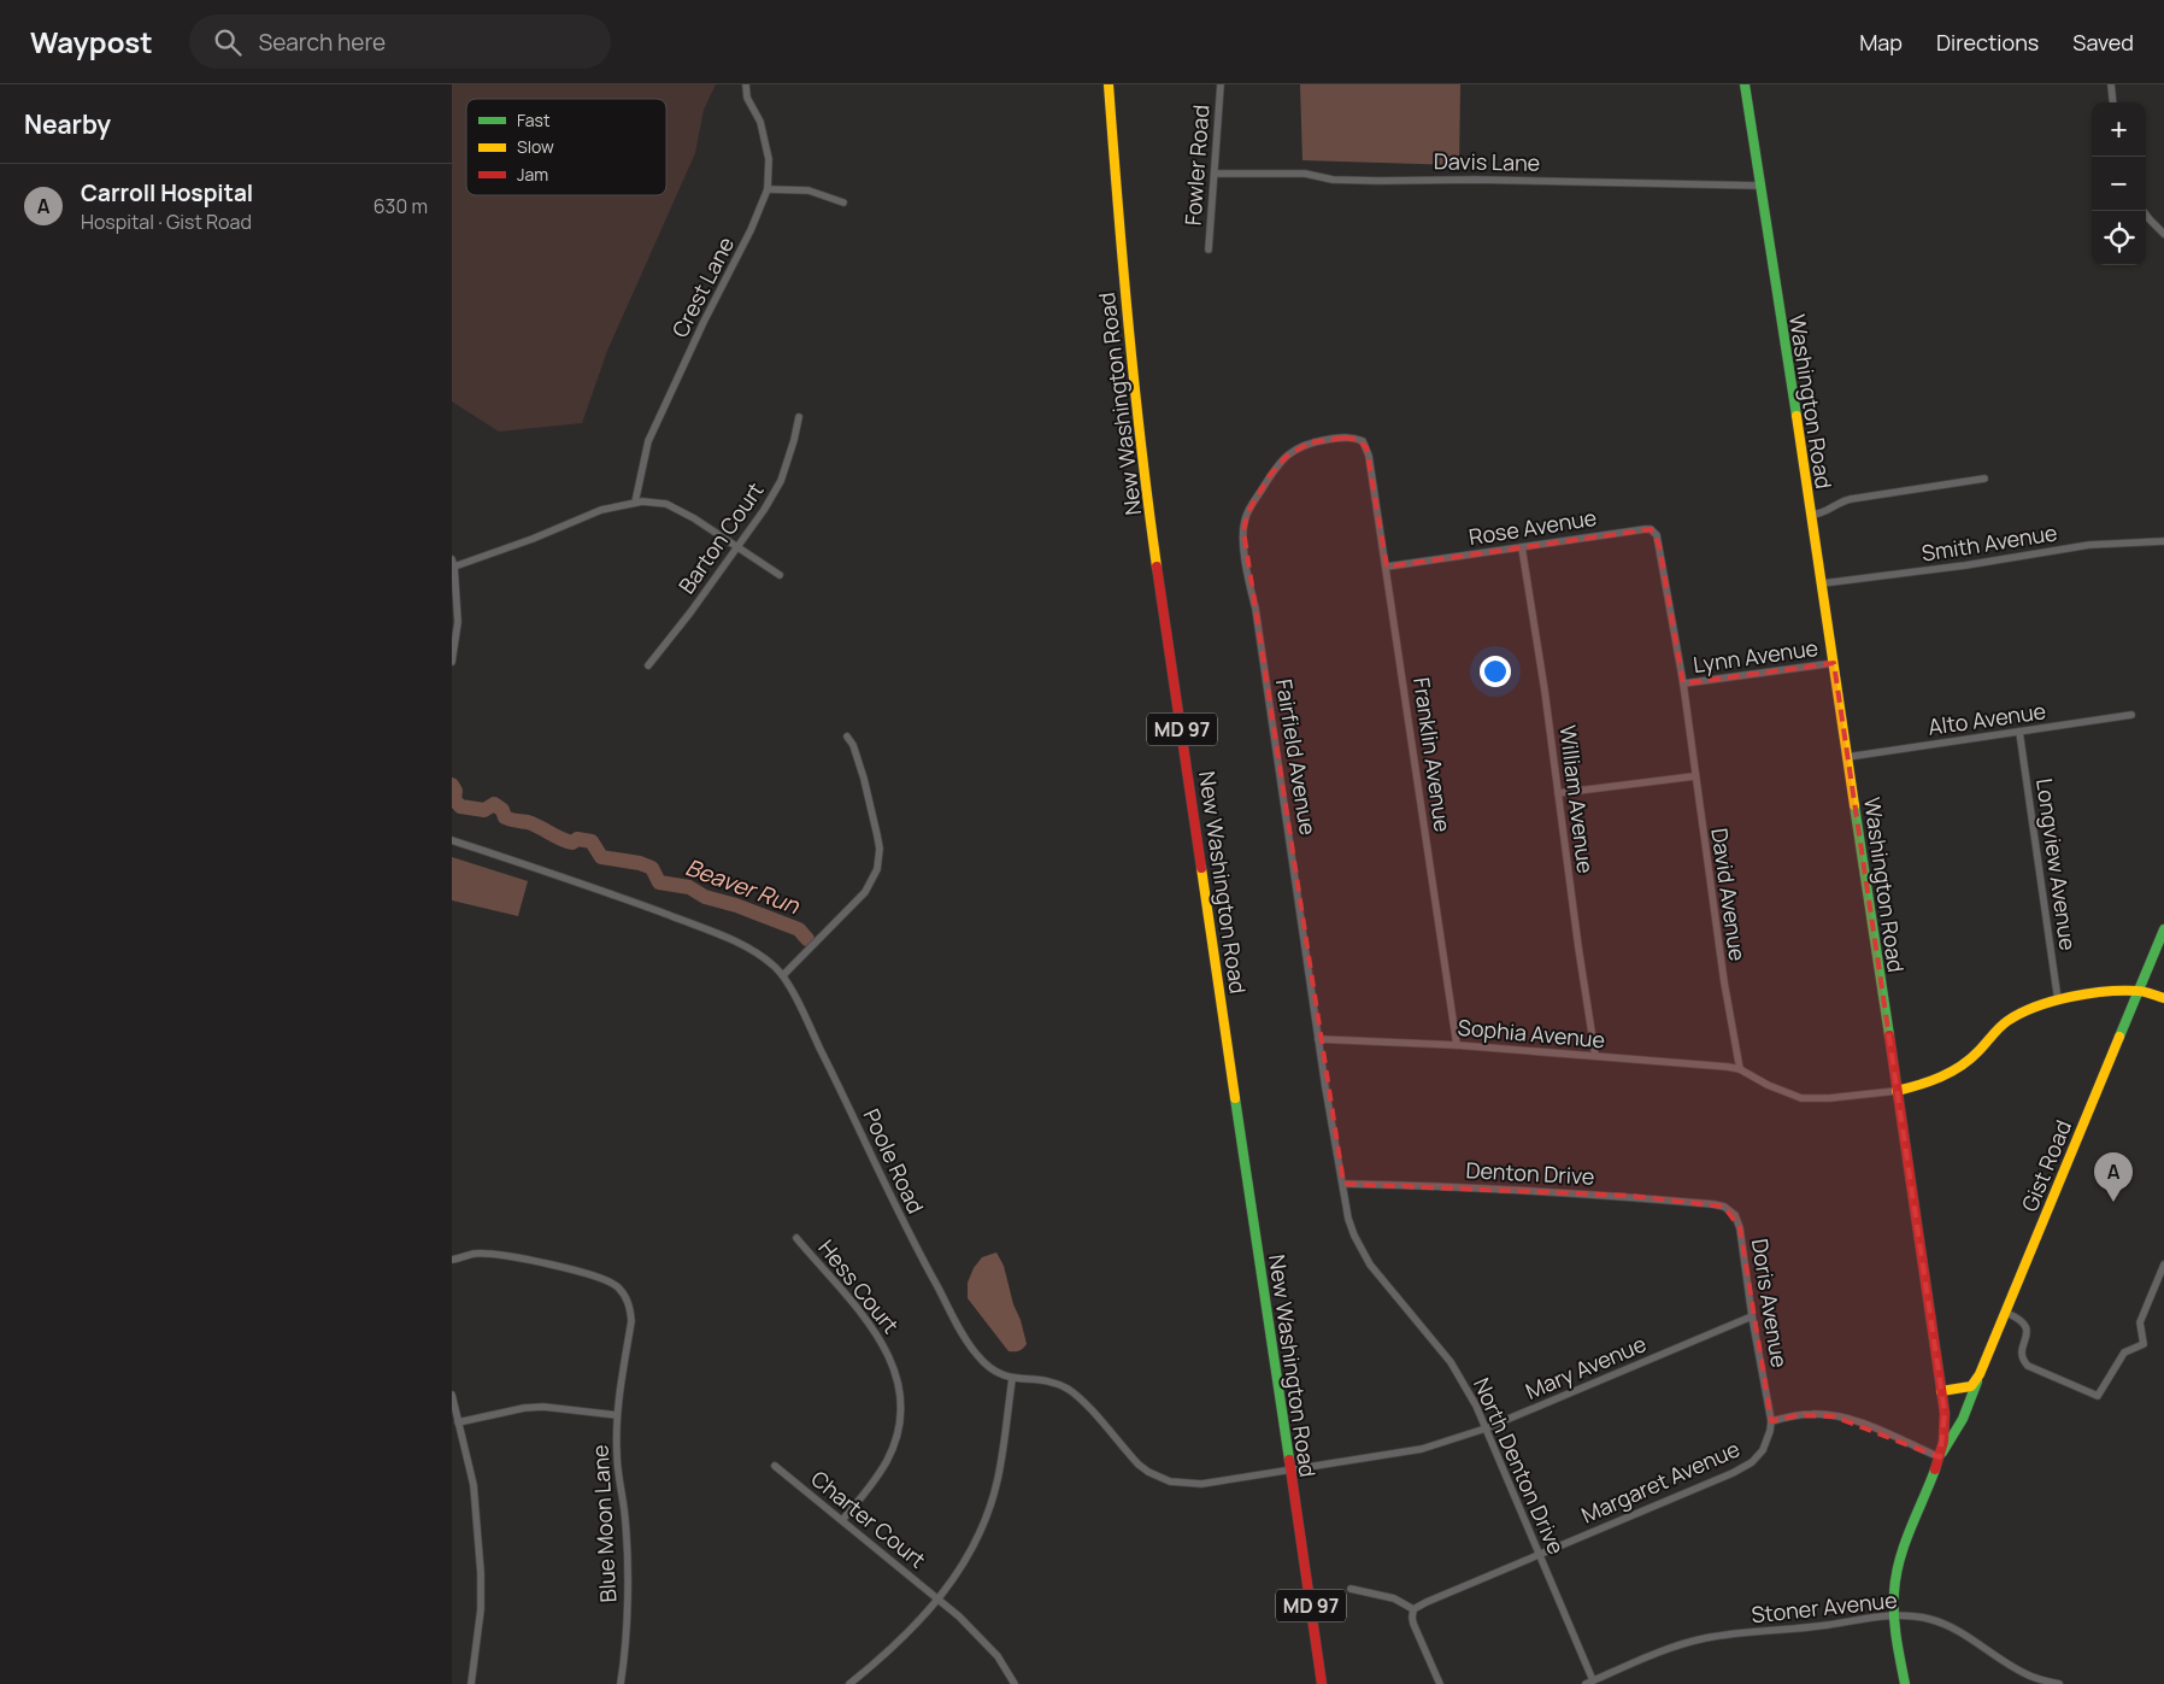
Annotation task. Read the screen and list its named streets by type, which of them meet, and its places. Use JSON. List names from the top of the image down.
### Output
{
  "streets": {
    "main road": [
      "Washington Road",
      "New Washington Road",
      "MD 97",
      "Gist Road"
    ],
    "street": [
      "Davis Lane",
      "Fowler Road",
      "Crest Lane",
      "Rose Avenue",
      "Barton Court",
      "Smith Avenue",
      "Lynn Avenue",
      "Alto Avenue",
      "Franklin Avenue",
      "Fairfield Avenue",
      "William Avenue",
      "Longview Avenue",
      "David Avenue",
      "Sophia Avenue",
      "Poole Road",
      "Denton Drive",
      "Hess Court",
      "Doris Avenue",
      "Mary Avenue",
      "North Denton Drive",
      "Margaret Avenue",
      "Charter Court",
      "Blue Moon Lane",
      "Stoner Avenue"
    ]
  },
  "crossings": [
    ["Davis Lane", "Fowler Road"],
    ["Davis Lane", "Washington Road"],
    ["Washington Road", "Smith Avenue"],
    ["Washington Road", "Lynn Avenue"],
    ["Washington Road", "Alto Avenue"],
    ["Washington Road", "Gist Road"],
    ["Washington Road", "Stoner Avenue"],
    ["New Washington Road", "Poole Road"],
    ["New Washington Road", "Mary Avenue"],
    ["Rose Avenue", "Franklin Avenue"],
    ["Rose Avenue", "William Avenue"],
    ["Rose Avenue", "David Avenue"],
    ["Lynn Avenue", "David Avenue"],
    ["Alto Avenue", "Longview Avenue"],
    ["Franklin Avenue", "Fairfield Avenue"],
    ["Franklin Avenue", "Sophia Avenue"],
    ["Fairfield Avenue", "Sophia Avenue"],
    ["Fairfield Avenue", "Denton Drive"],
    ["Fairfield Avenue", "North Denton Drive"],
    ["William Avenue", "Sophia Avenue"],
    ["David Avenue", "Sophia Avenue"],
    ["Poole Road", "Mary Avenue"],
    ["Denton Drive", "Doris Avenue"],
    ["Denton Drive", "North Denton Drive"],
    ["Hess Court", "Charter Court"],
    ["Doris Avenue", "Mary Avenue"],
    ["Doris Avenue", "Margaret Avenue"],
    ["Mary Avenue", "North Denton Drive"],
    ["North Denton Drive", "Margaret Avenue"],
    ["North Denton Drive", "Stoner Avenue"]
  ],
  "water": ["Beaver Run"],
  "legend": ["Fast", "Slow", "Jam"],
  "page": {
    "header": "Waypost",
    "search": "Search here",
    "nav": ["Map", "Directions", "Saved"],
    "heading": "Nearby",
    "map_buttons": ["+", "−"],
    "list": [
      {
        "mark": "A",
        "name": "Carroll Hospital",
        "note": "Hospital · Gist Road",
        "value": "630 m"
      }
    ],
    "pins": "A"
  }
}
